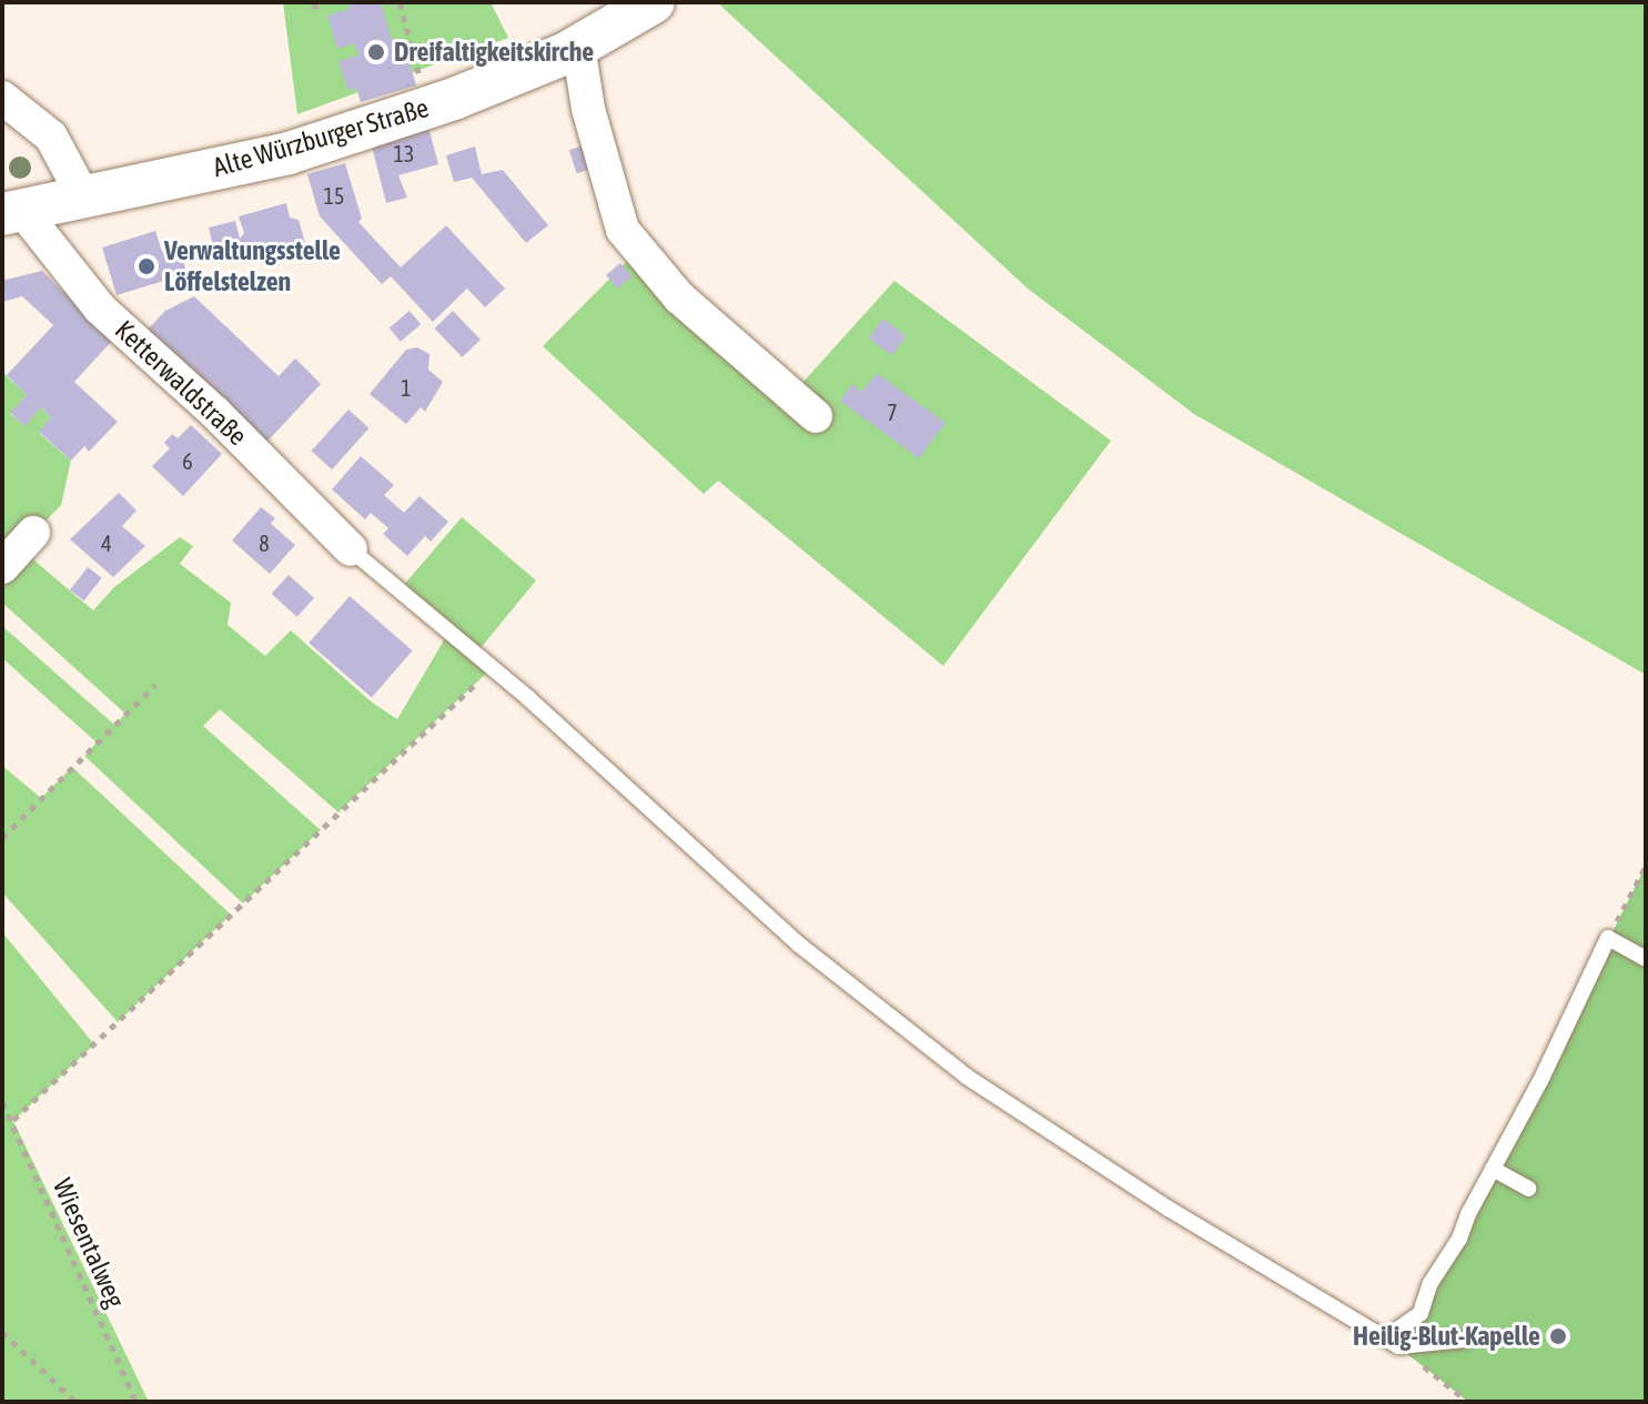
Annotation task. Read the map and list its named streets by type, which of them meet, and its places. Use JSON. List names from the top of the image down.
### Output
{
  "streets": {
    "street": ["Alte Würzburger Straße", "Ketterwaldstraße"],
    "path": ["Wiesentalweg"]
  },
  "crossings": [
    ["Alte Würzburger Straße", "Ketterwaldstraße"]
  ],
  "places": ["Dreifaltigkeitskirche", "Verwaltungsstelle Löffelstelzen", "Heilig-Blut-Kapelle"],
  "house_numbers": [
    "13",
    "15",
    "1",
    "7",
    "6",
    "4",
    "8"
  ]
}
